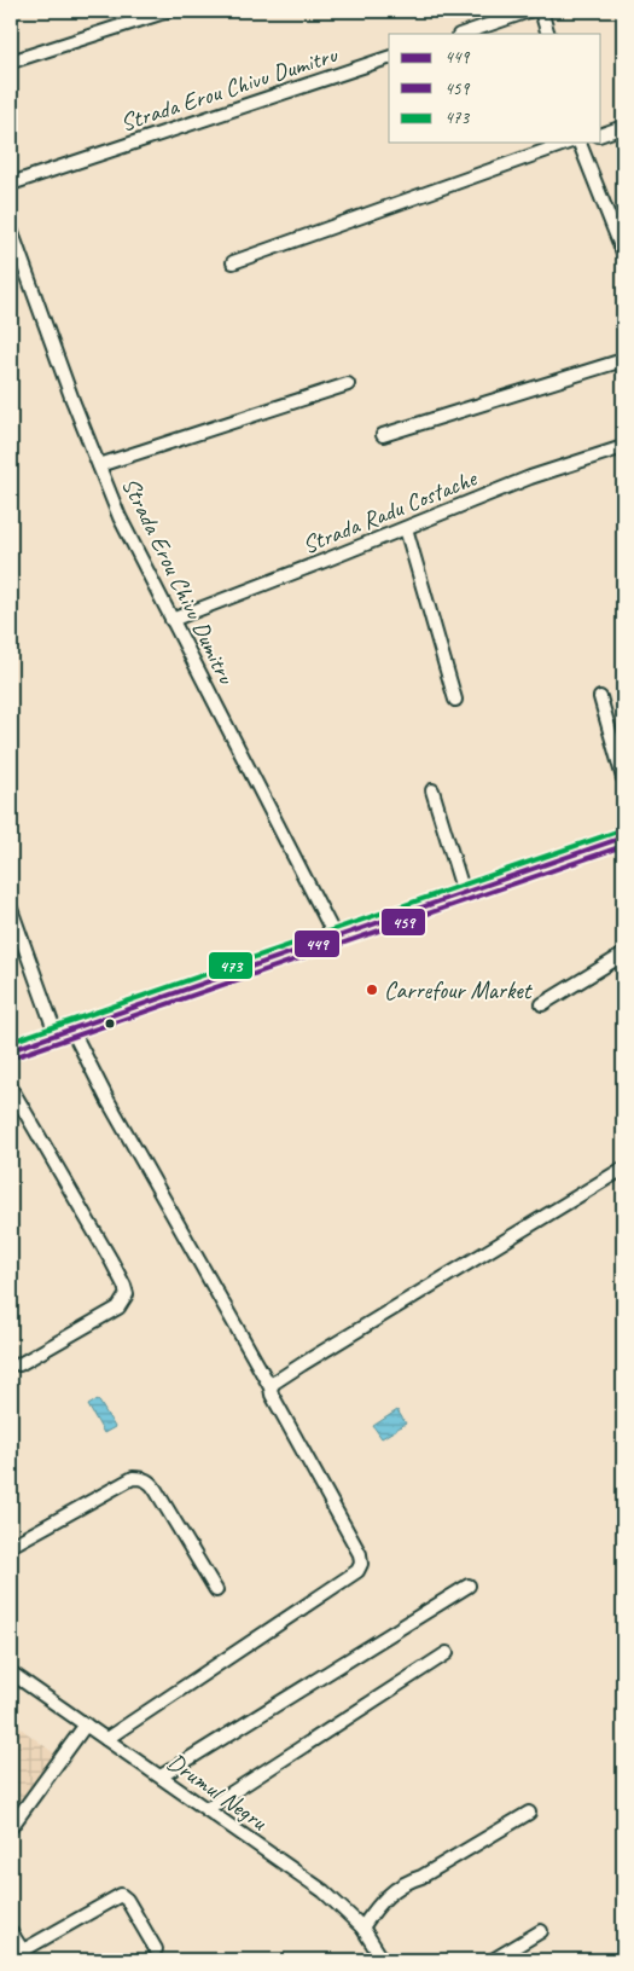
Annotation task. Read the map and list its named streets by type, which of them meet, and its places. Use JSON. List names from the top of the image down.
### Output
{
  "streets": {
    "street": ["Strada Erou Chivu Dumitru", "Strada Radu Costache", "Drumul Negru"]
  },
  "crossings": [
    ["Strada Erou Chivu Dumitru", "Strada Radu Costache"]
  ],
  "places": ["Carrefour Market"],
  "lines": ["transit line 473", "transit line 449", "transit line 459"],
  "legend": ["449", "459", "473"]
}
